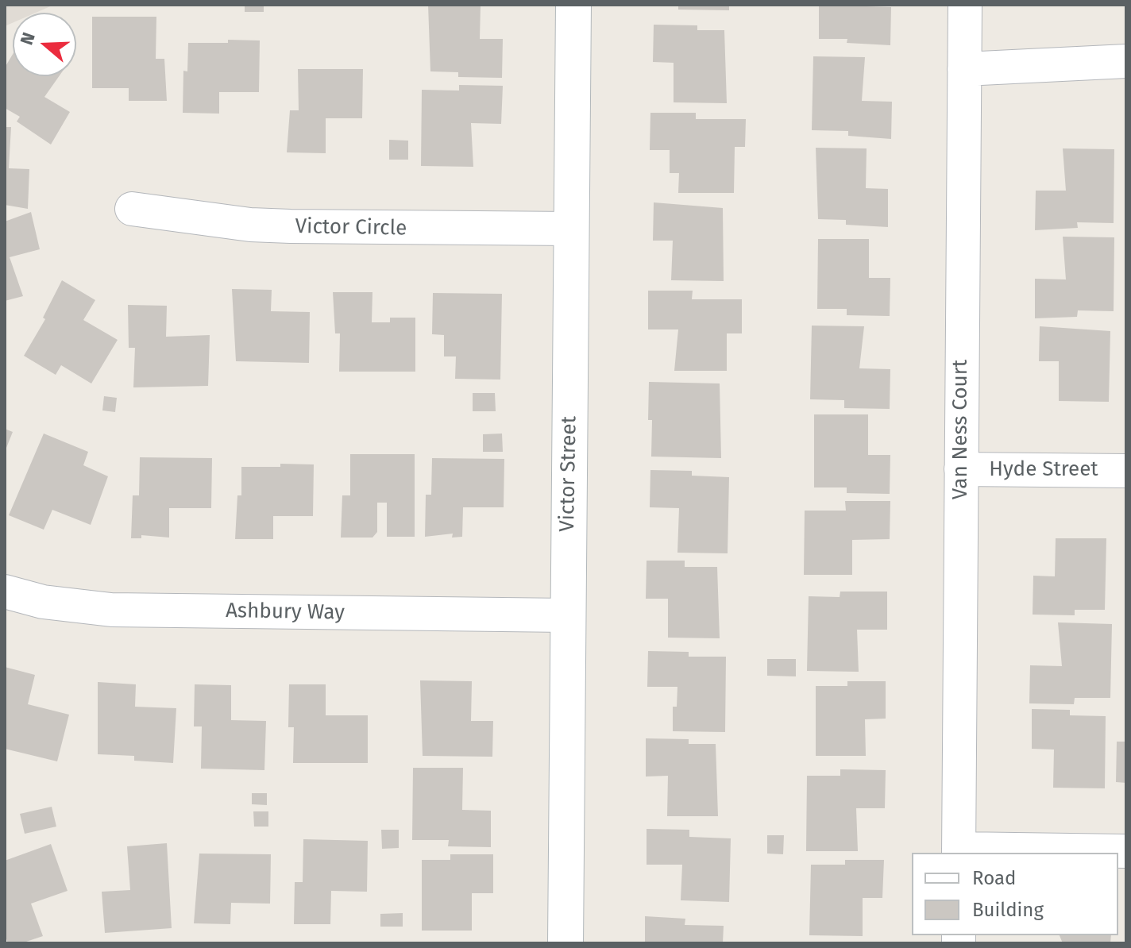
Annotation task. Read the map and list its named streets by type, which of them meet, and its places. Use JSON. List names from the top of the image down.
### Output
{
  "streets": {
    "street": [
      "Victor Circle",
      "Van Ness Court",
      "Hyde Street",
      "Victor Street",
      "Ashbury Way"
    ]
  },
  "crossings": [
    ["Victor Circle", "Victor Street"],
    ["Van Ness Court", "Hyde Street"],
    ["Victor Street", "Ashbury Way"]
  ],
  "legend": ["Road", "Building"],
  "north": "left"
}
